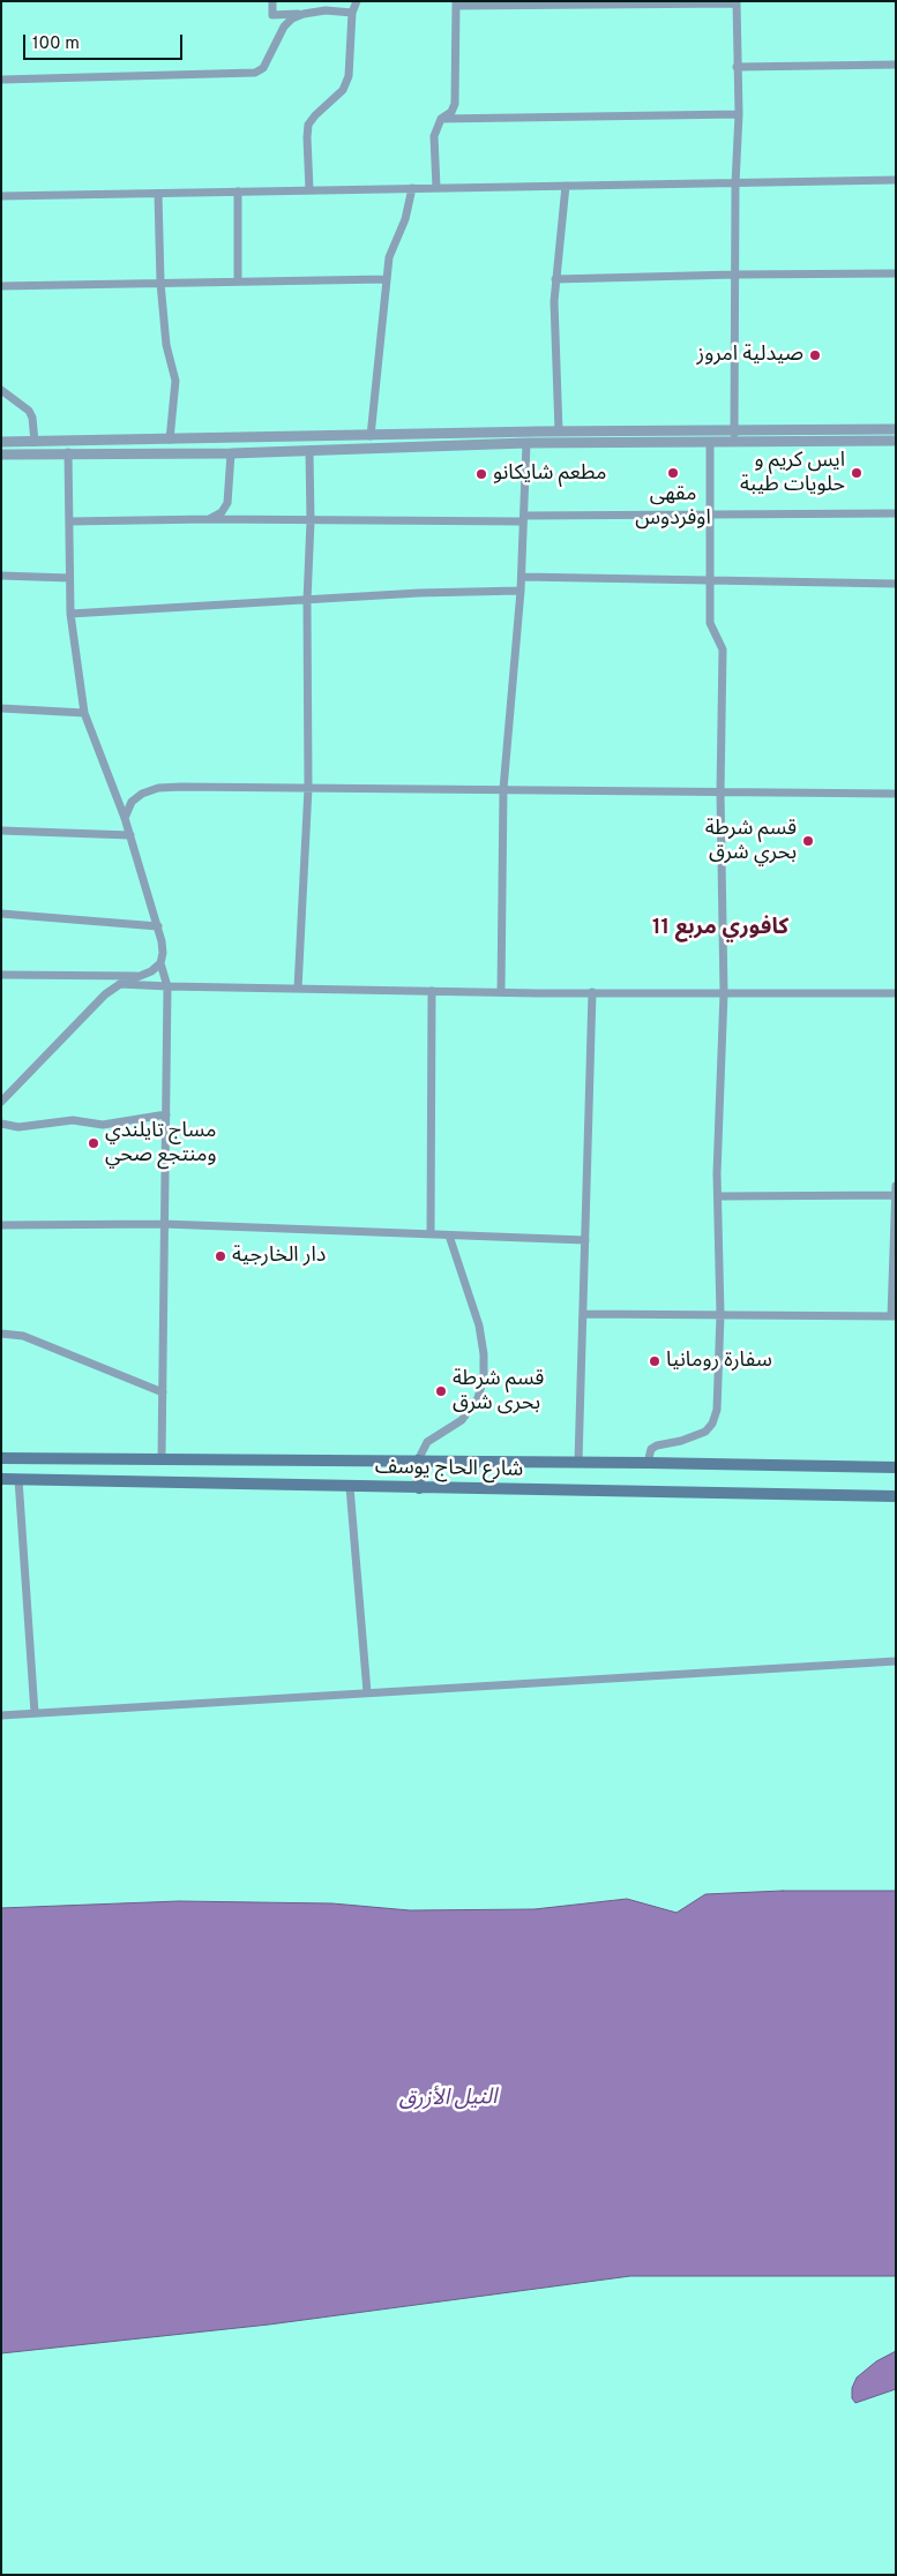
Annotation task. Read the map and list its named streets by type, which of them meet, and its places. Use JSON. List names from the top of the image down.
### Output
{
  "streets": {
    "main road": ["شارع الحاج يوسف"]
  },
  "districts": ["كافوري مربع 11"],
  "water": ["النيل الأزرق"],
  "places": [
    "صيدلية امروز",
    "مقهى اوفردوس",
    "ايس كريم و حلويات طيبة",
    "مطعم شايكانو",
    "قسم شرطة بحري شرق",
    "مساج تايلندي ومنتجع صحي",
    "دار الخارجية",
    "سفارة رومانيا",
    "قسم شرطة بحرى شرق"
  ],
  "scale_bar": "100 m"
}
